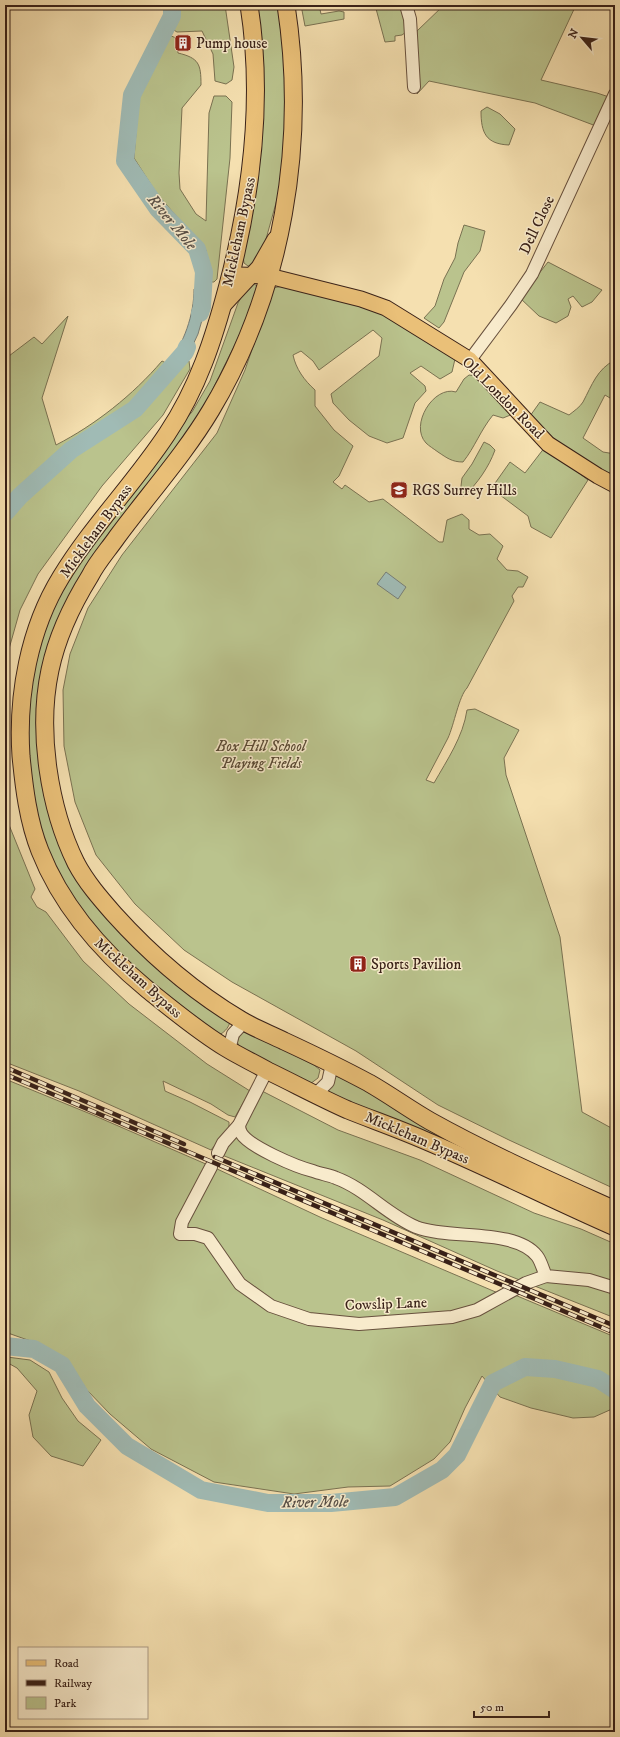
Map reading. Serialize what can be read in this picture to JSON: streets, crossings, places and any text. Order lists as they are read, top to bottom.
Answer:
{
  "streets": {
    "highway": ["Mickleham Bypass"],
    "main road": ["Old London Road"],
    "street": ["Dell Close", "Cowslip Lane"]
  },
  "crossings": [
    ["Dell Close", "Old London Road"],
    ["Mickleham Bypass", "Old London Road"]
  ],
  "water": ["River Mole"],
  "parks": ["Box Hill School Playing Fields"],
  "places": {
    "building": ["Pump house", "Sports Pavilion"],
    "school or university": ["RGS Surrey Hills"]
  },
  "legend": ["Road", "Railway", "Park"],
  "scale_bar": "50 m",
  "north": "top left"
}
